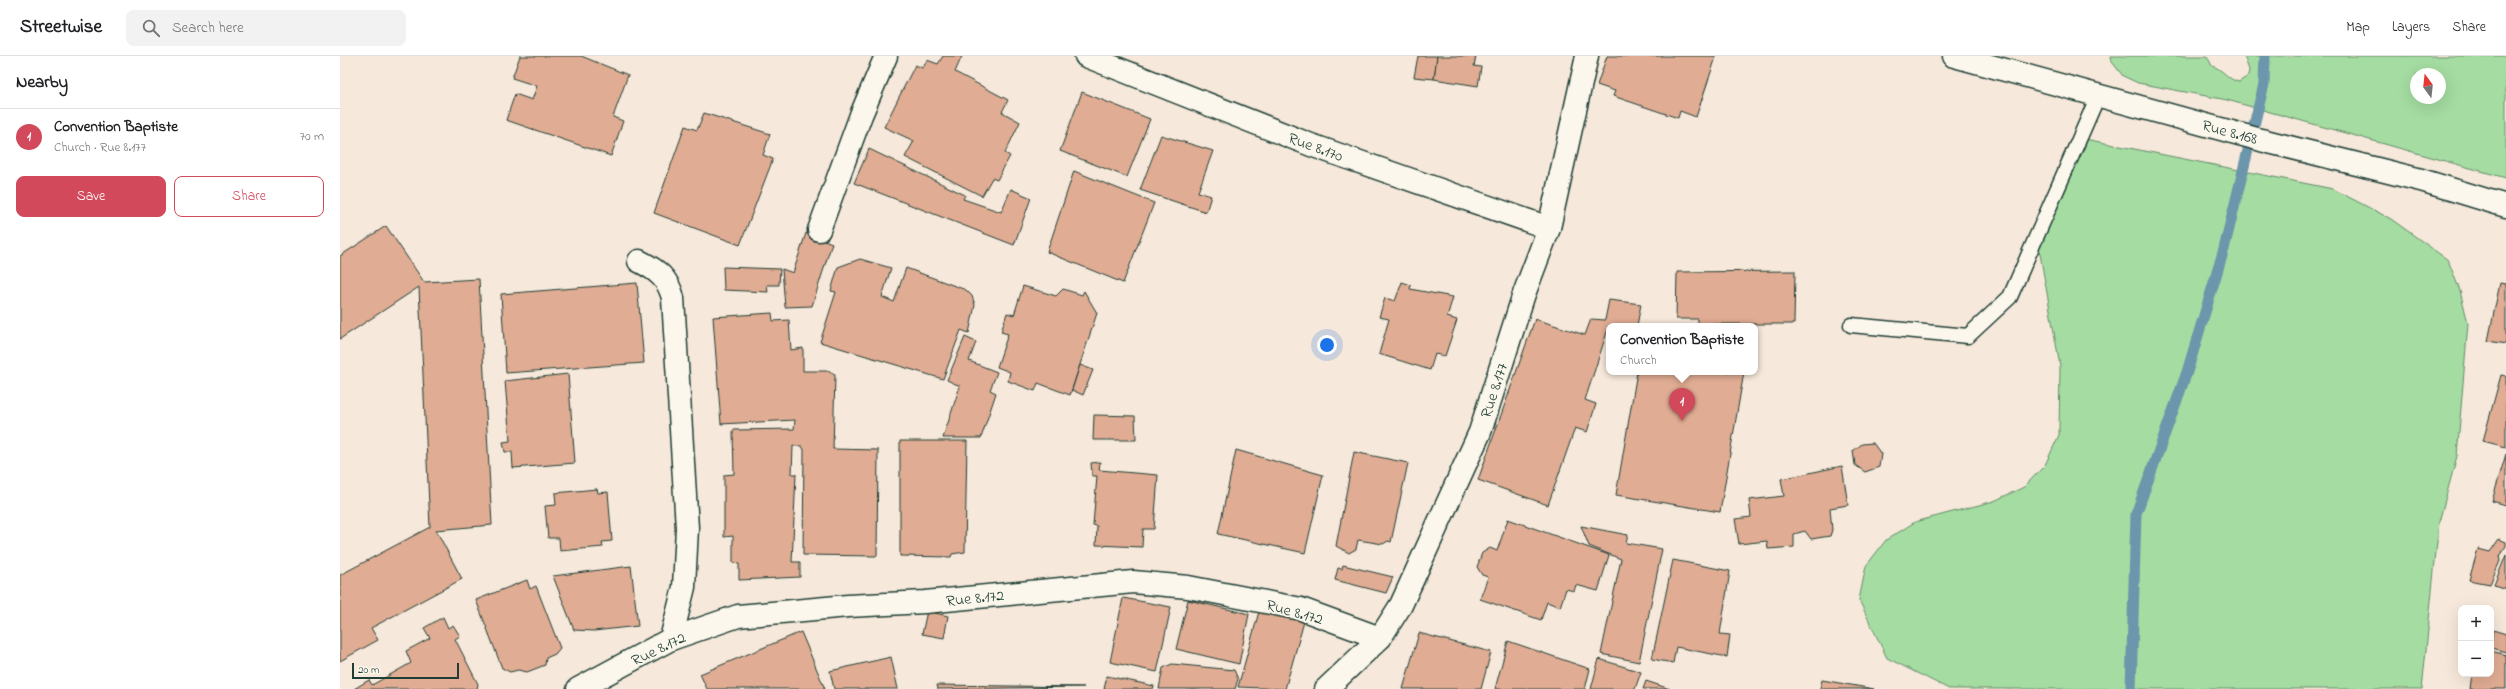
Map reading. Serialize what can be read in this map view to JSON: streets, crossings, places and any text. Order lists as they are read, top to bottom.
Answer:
{
  "streets": {
    "street": [
      "Rue 8.168",
      "Rue 8.170",
      "Rue 8.177",
      "Rue 8.172"
    ]
  },
  "crossings": [
    ["Rue 8.170", "Rue 8.177"],
    ["Rue 8.177", "Rue 8.172"]
  ],
  "scale_bar": "20 m",
  "north": "top",
  "page": {
    "header": "Streetwise",
    "search": "Search here",
    "nav": ["Map", "Layers", "Share"],
    "heading": "Nearby",
    "list": [
      {
        "mark": "1",
        "name": "Convention Baptiste",
        "note": "Church · Rue 8.177",
        "value": "70 m"
      }
    ],
    "buttons": ["Save", "Share"],
    "popup": ["Convention Baptiste", "Church"],
    "pins": "1",
    "map_buttons": ["+", "−"],
    "scale": "20 m"
  }
}
